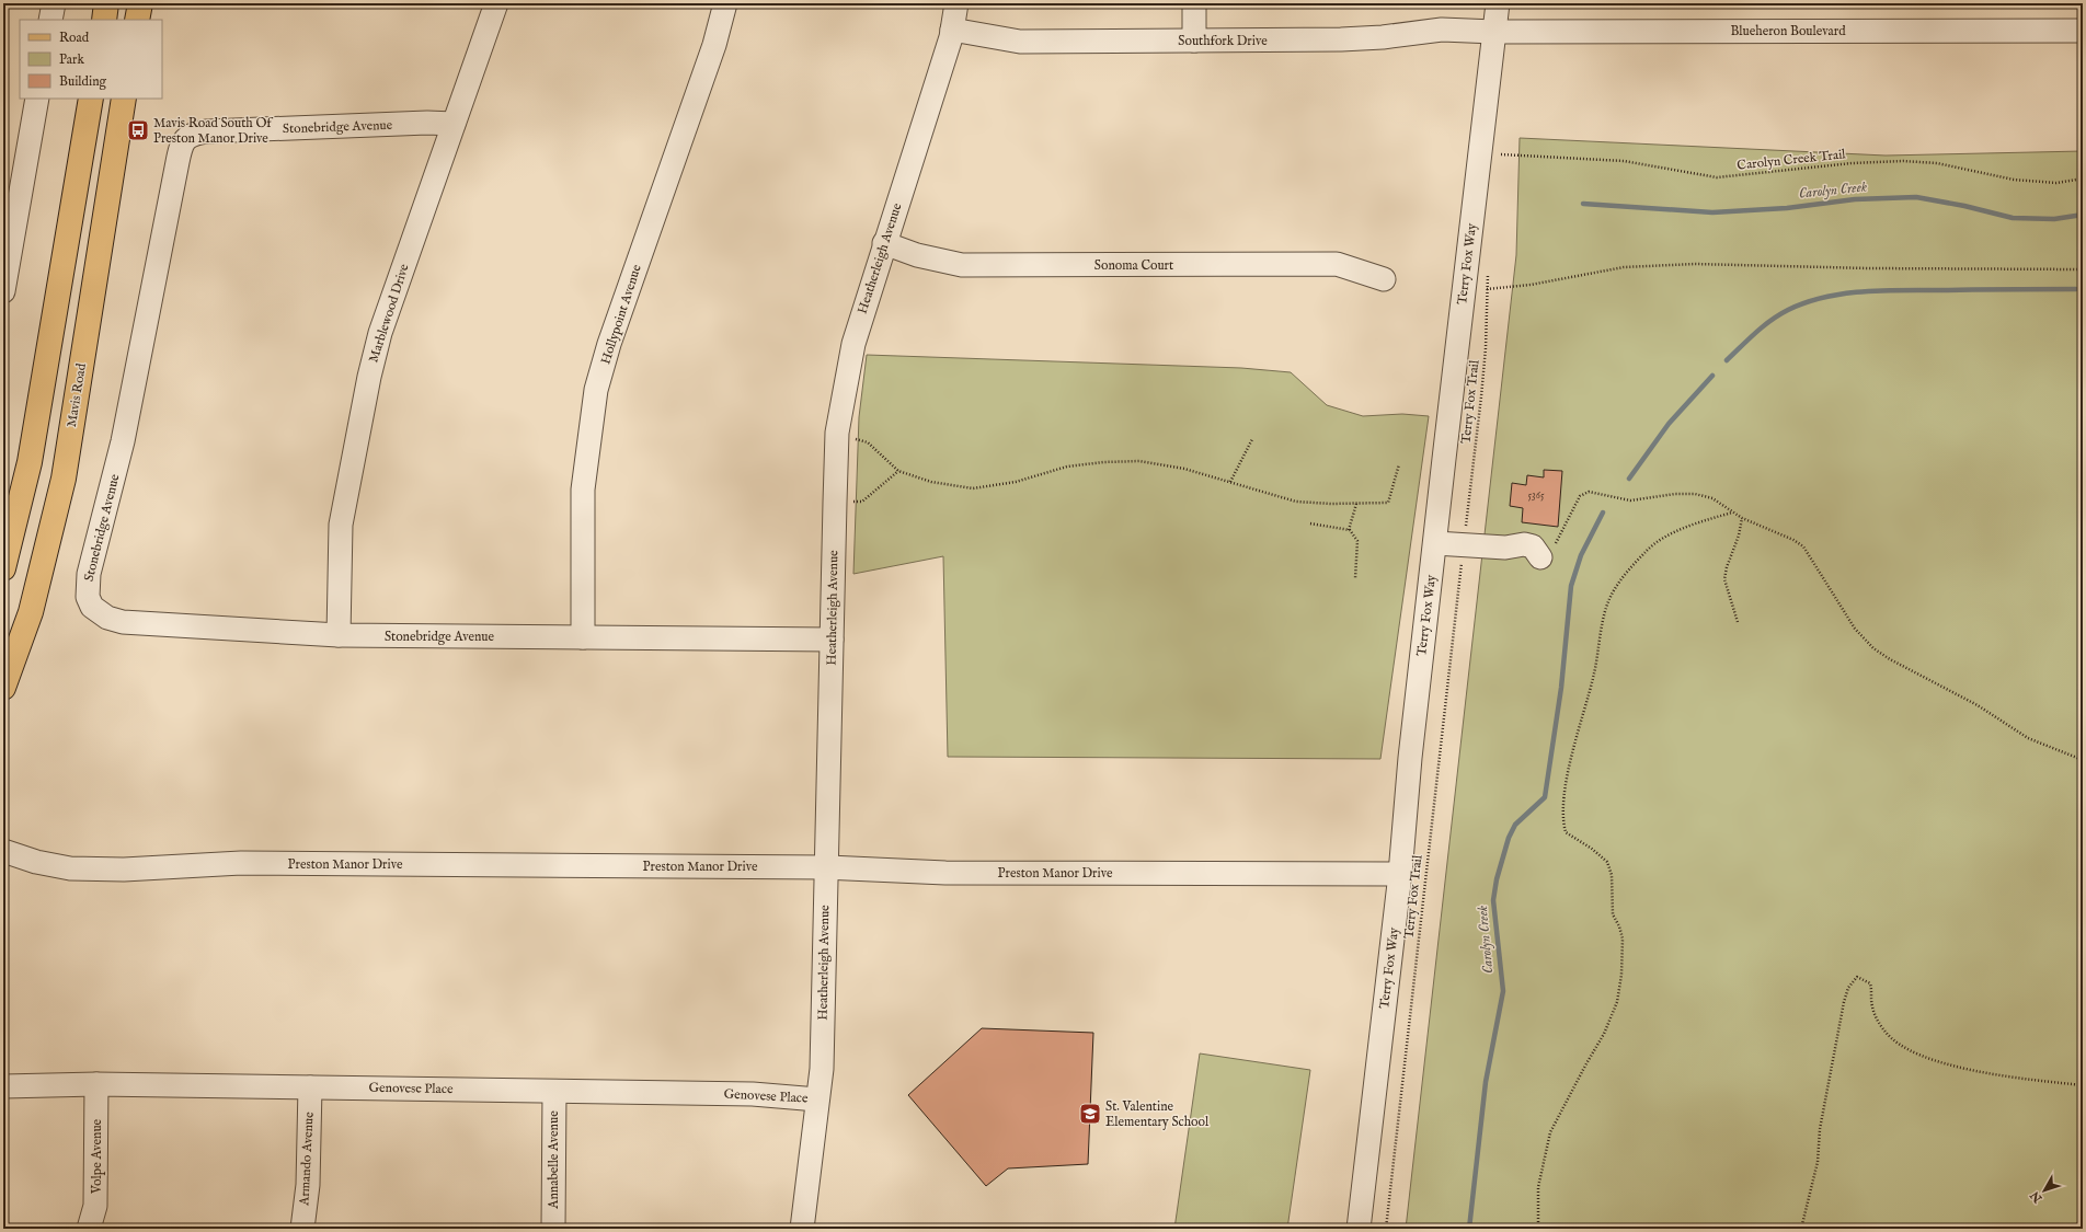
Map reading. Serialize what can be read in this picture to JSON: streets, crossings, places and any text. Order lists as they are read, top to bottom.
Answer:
{
  "streets": {
    "main road": ["Mavis Road"],
    "street": [
      "Blueheron Boulevard",
      "Southfork Drive",
      "Stonebridge Avenue",
      "Heatherleigh Avenue",
      "Terry Fox Way",
      "Sonoma Court",
      "Marblewood Drive",
      "Hollypoint Avenue",
      "Preston Manor Drive",
      "Genovese Place",
      "Volpe Avenue",
      "Armando Avenue",
      "Annabelle Avenue"
    ],
    "path": ["Carolyn Creek Trail", "Terry Fox Trail"]
  },
  "crossings": [
    ["Blueheron Boulevard", "Southfork Drive"],
    ["Blueheron Boulevard", "Terry Fox Way"],
    ["Southfork Drive", "Heatherleigh Avenue"],
    ["Southfork Drive", "Terry Fox Way"],
    ["Stonebridge Avenue", "Heatherleigh Avenue"],
    ["Stonebridge Avenue", "Marblewood Drive"],
    ["Stonebridge Avenue", "Hollypoint Avenue"],
    ["Heatherleigh Avenue", "Sonoma Court"],
    ["Heatherleigh Avenue", "Preston Manor Drive"],
    ["Heatherleigh Avenue", "Genovese Place"],
    ["Terry Fox Way", "Preston Manor Drive"],
    ["Genovese Place", "Volpe Avenue"],
    ["Genovese Place", "Armando Avenue"],
    ["Genovese Place", "Annabelle Avenue"]
  ],
  "water": ["Carolyn Creek"],
  "places": {
    "bus stop": ["Mavis Road South Of Preston Manor Drive"],
    "school or university": ["St. Valentine Elementary School"]
  },
  "house_numbers": ["5365"],
  "legend": ["Road", "Park", "Building"],
  "north": "bottom left"
}
